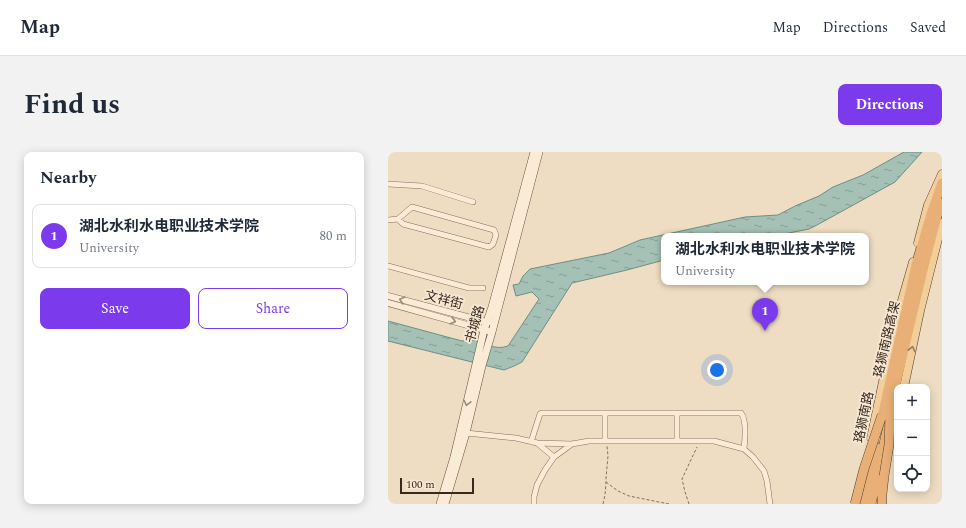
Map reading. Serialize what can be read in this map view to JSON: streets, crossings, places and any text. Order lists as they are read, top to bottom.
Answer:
{
  "streets": {
    "highway": ["珞狮南路高架"],
    "main road": ["书城路", "珞狮南路"],
    "street": ["文祥街"]
  },
  "crossings": [
    ["文祥街", "书城路"]
  ],
  "scale_bar": "100 m",
  "page": {
    "header": "Map",
    "nav": ["Map", "Directions", "Saved"],
    "title": "Find us",
    "buttons": [
      "Directions",
      ["Save", "Share"]
    ],
    "heading": "Nearby",
    "list": [
      {
        "mark": "1",
        "name": "湖北水利水电职业技术学院",
        "note": "University",
        "value": "80 m"
      }
    ],
    "popup": ["湖北水利水电职业技术学院", "University"],
    "pins": "1",
    "map_buttons": ["+", "−"],
    "scale": "100 m"
  }
}
